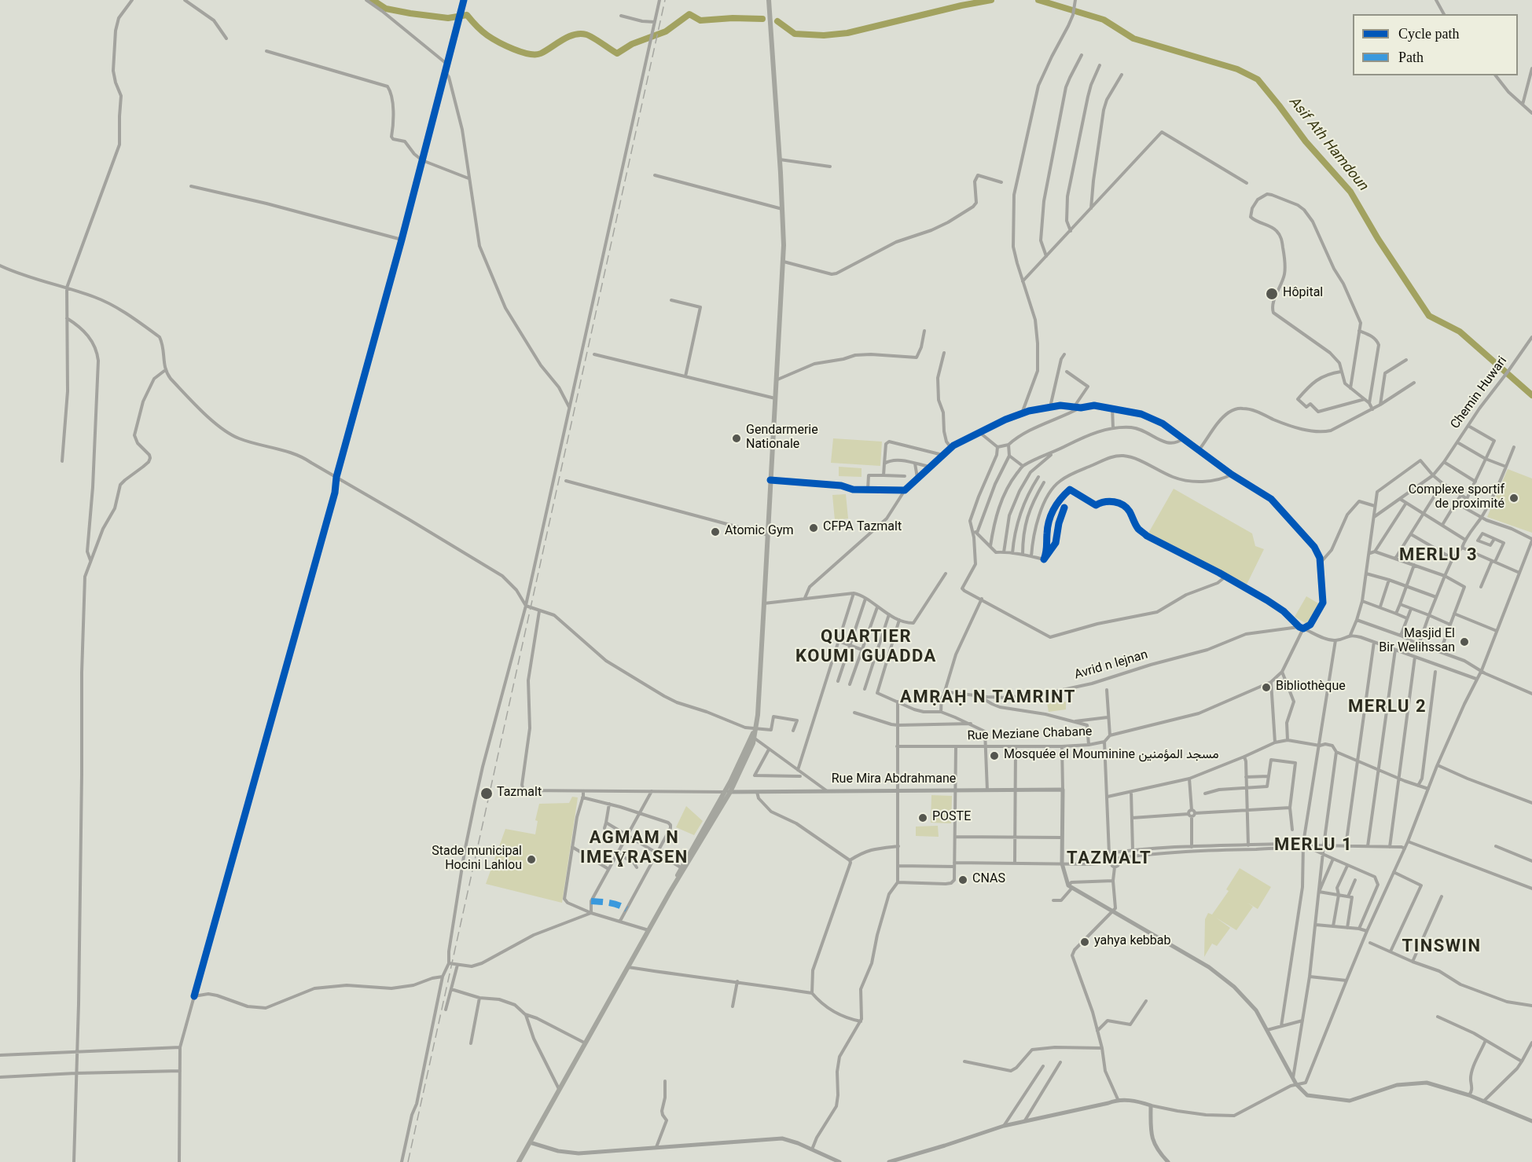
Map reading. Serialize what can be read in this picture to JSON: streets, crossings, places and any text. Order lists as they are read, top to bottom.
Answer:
{
  "streets": {
    "main road": ["Rue Mira Abdrahmane"],
    "street": ["Chemin Huwari", "Avrid n lejnan", "Rue Meziane Chabane"]
  },
  "districts": [
    "MERLU 3",
    "QUARTIER KOUMI GUADDA",
    "AMṚAḤ N TAMRINT",
    "MERLU 2",
    "AGMAM N IMEƔRASEN",
    "MERLU 1",
    "TAZMALT",
    "TINSWIN"
  ],
  "water": ["Asif Ath Hamdoun"],
  "places": [
    "Hôpital",
    "Gendarmerie Nationale",
    "Complexe sportif de proximité",
    "CFPA Tazmalt",
    "Atomic Gym",
    "Masjid El Bir Welihssan",
    "Bibliothèque",
    "Mosquée el Mouminine مسجد المؤمنين",
    "Tazmalt",
    "POSTE",
    "Stade municipal Hocini Lahlou",
    "CNAS",
    "yahya kebbab"
  ],
  "legend": ["Cycle path", "Path"]
}
